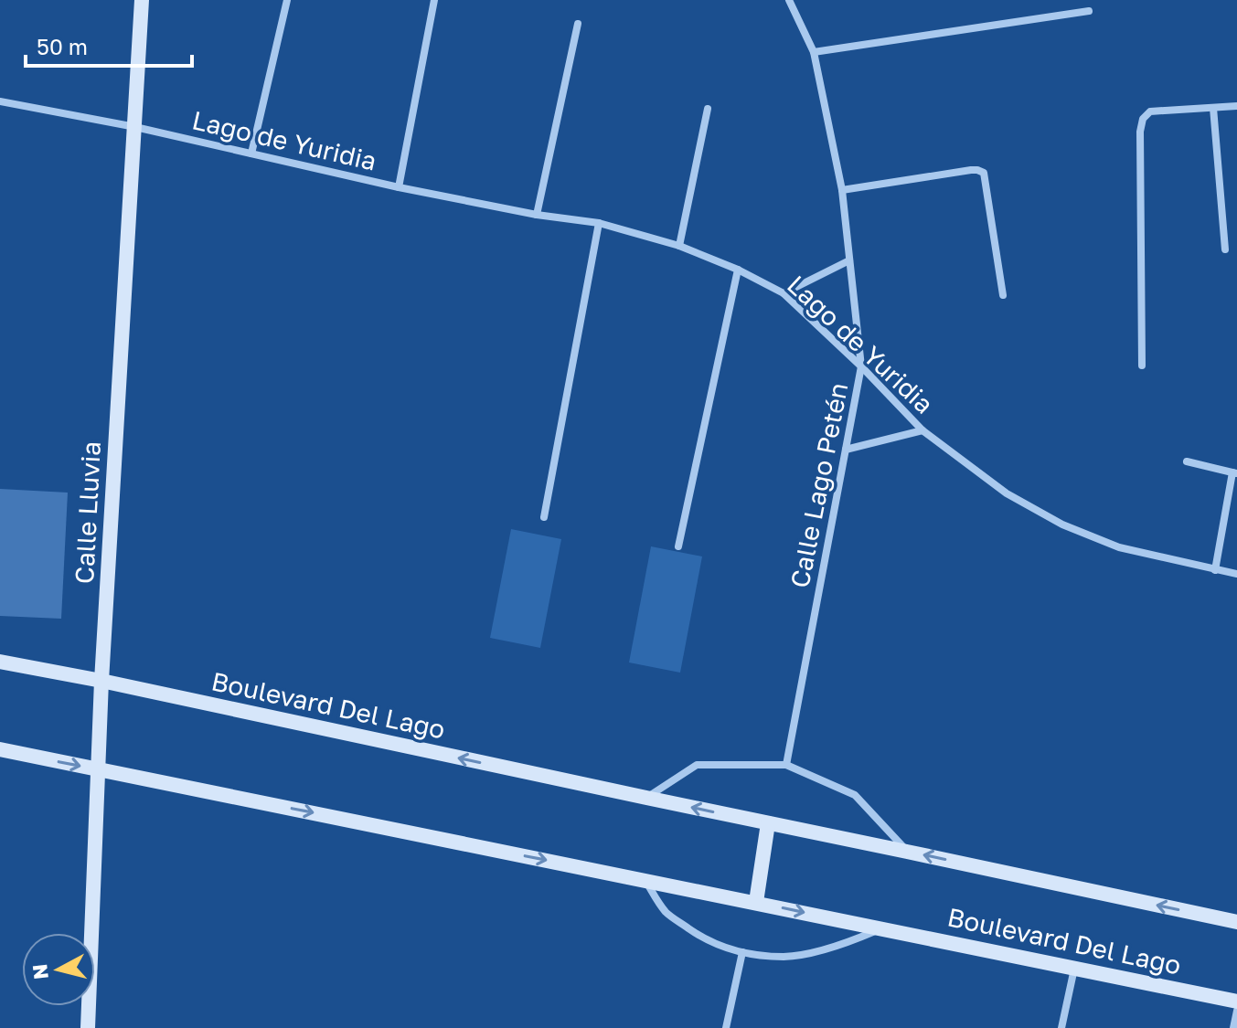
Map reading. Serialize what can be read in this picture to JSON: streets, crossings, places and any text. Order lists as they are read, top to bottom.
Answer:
{
  "streets": {
    "street": [
      "Lago de Yuridia",
      "Calle Lago Petén",
      "Calle Lluvia",
      "Boulevard Del Lago"
    ]
  },
  "crossings": [
    ["Lago de Yuridia", "Calle Lago Petén"],
    ["Lago de Yuridia", "Calle Lluvia"],
    ["Calle Lluvia", "Boulevard Del Lago"]
  ],
  "scale_bar": "50 m",
  "north": "left"
}
